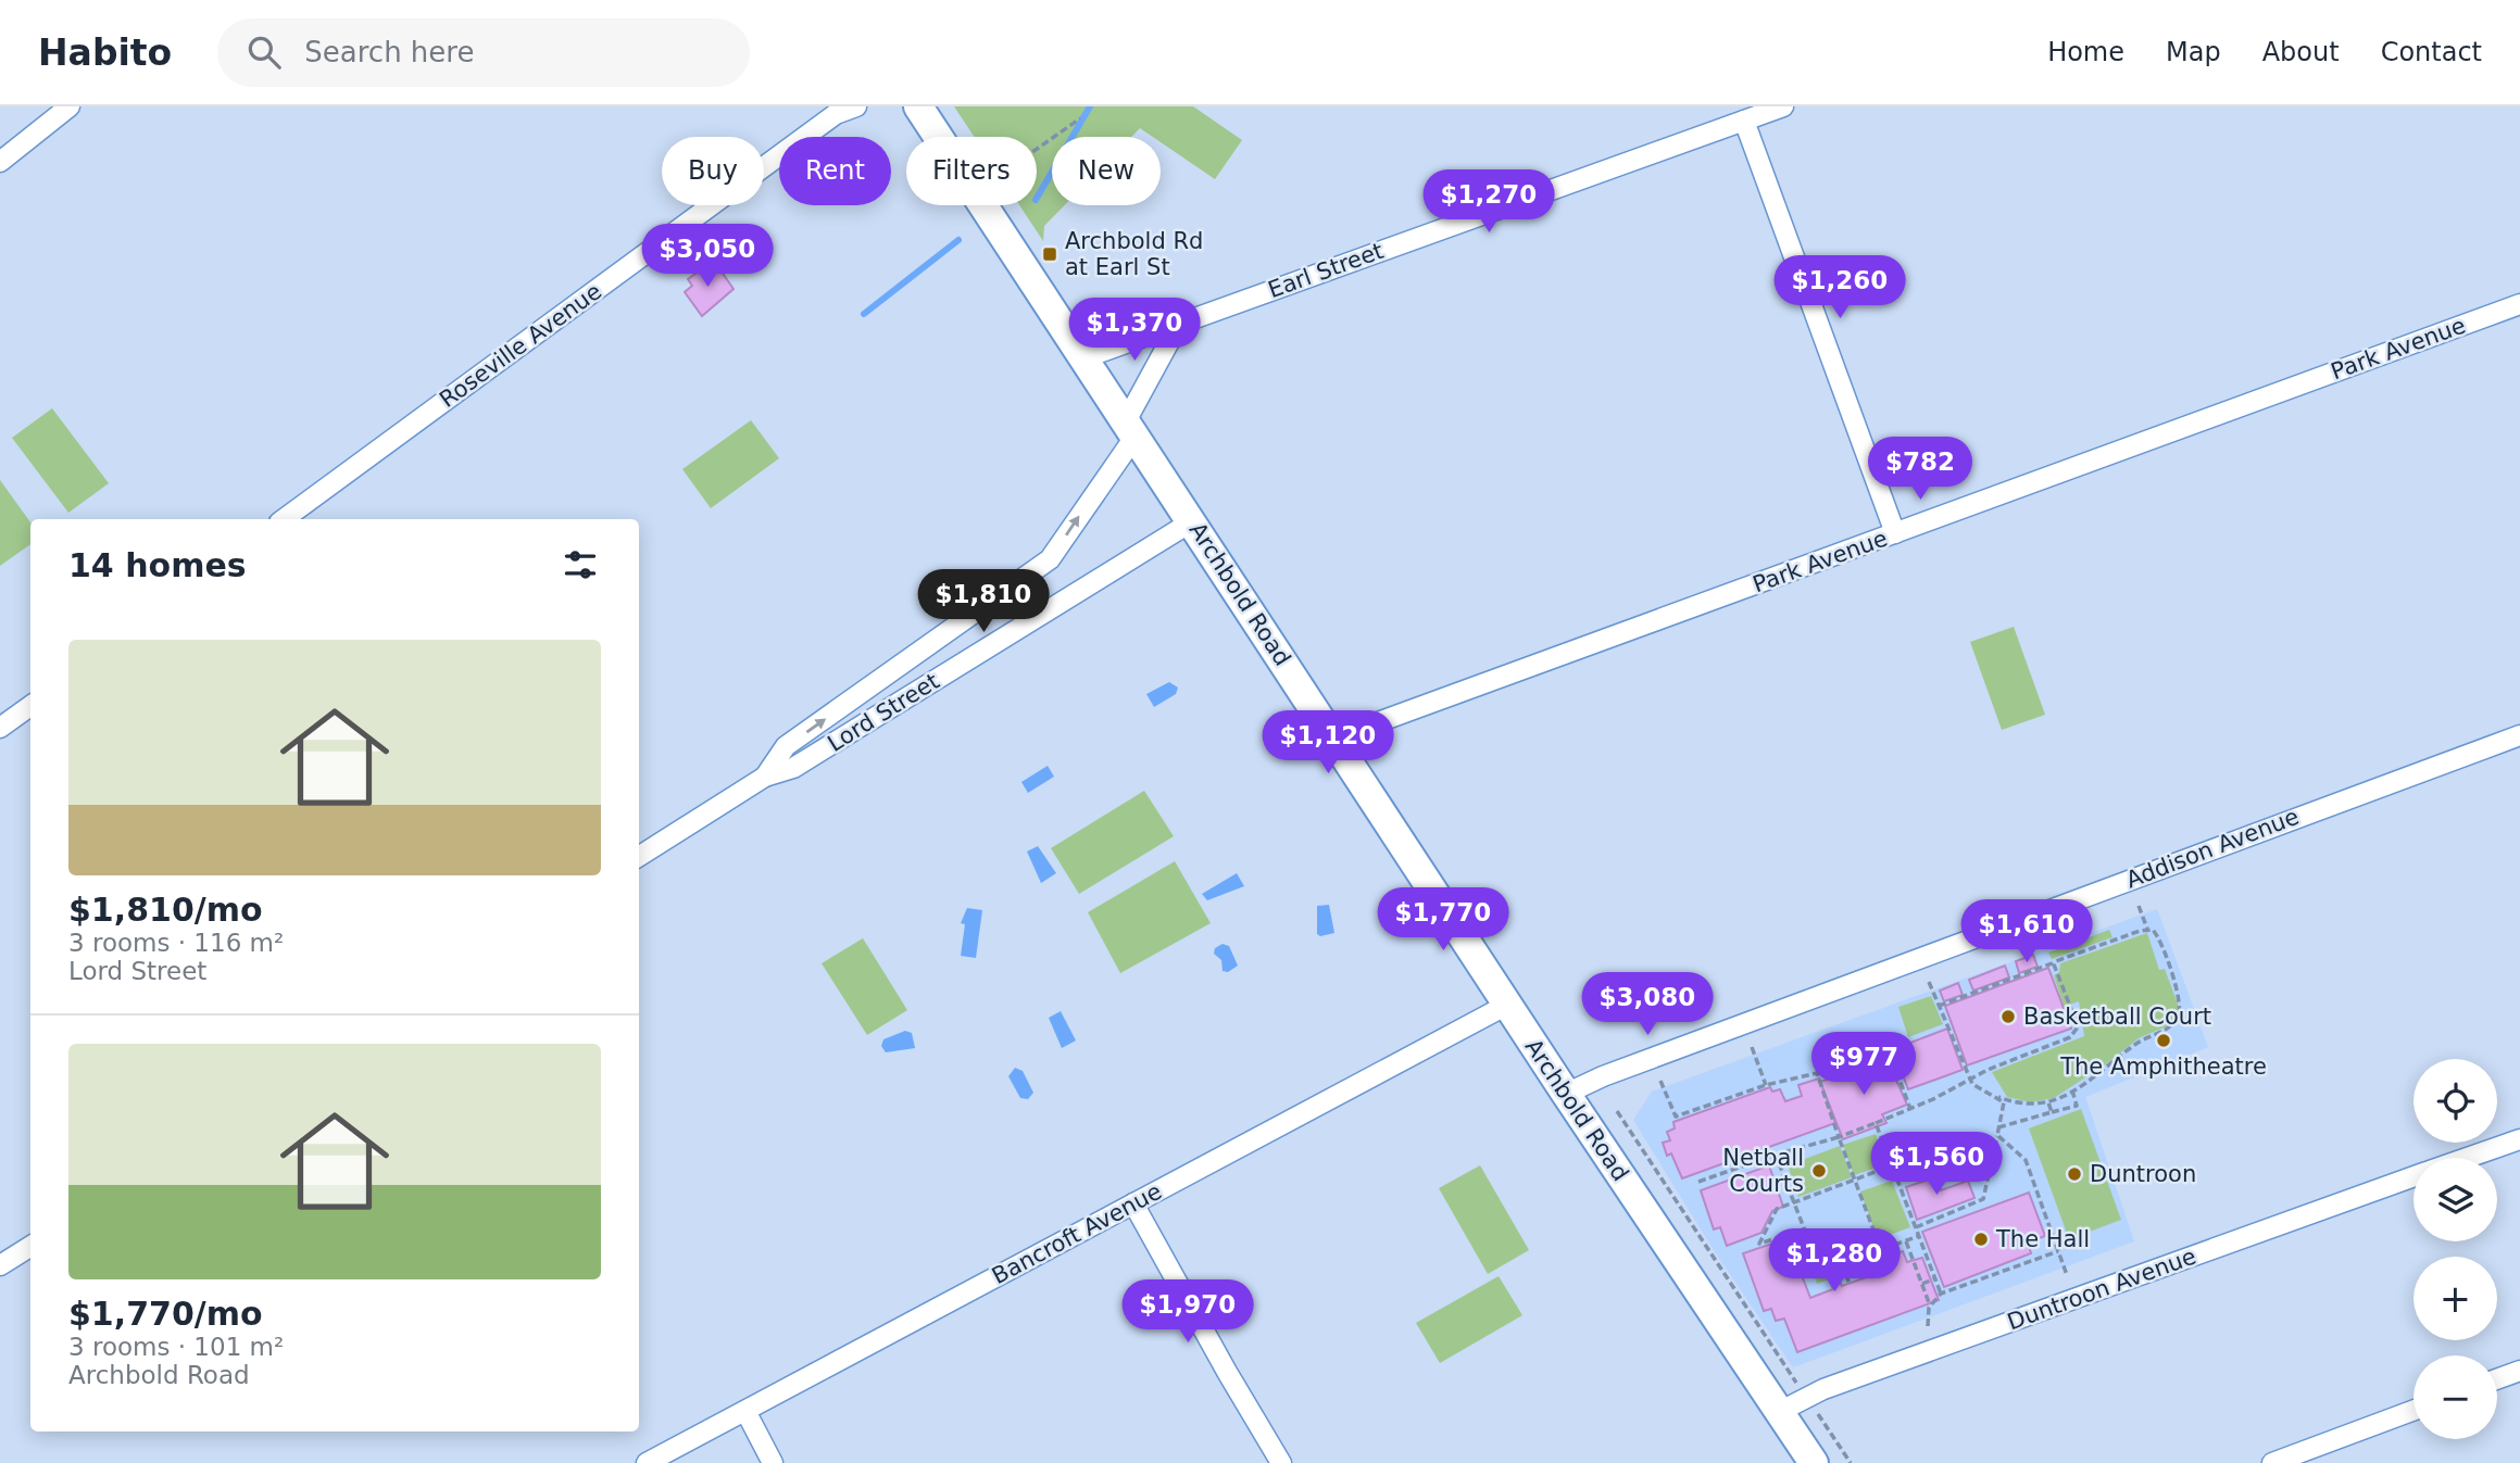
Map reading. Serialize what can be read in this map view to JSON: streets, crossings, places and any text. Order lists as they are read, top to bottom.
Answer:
{
  "streets": {
    "main road": ["Archbold Road"],
    "street": [
      "Earl Street",
      "Roseville Avenue",
      "Park Avenue",
      "Lord Street",
      "Addison Avenue",
      "Bancroft Avenue",
      "Duntroon Avenue"
    ]
  },
  "crossings": [
    ["Earl Street", "Archbold Road"],
    ["Earl Street", "Lord Street"],
    ["Park Avenue", "Archbold Road"],
    ["Archbold Road", "Lord Street"],
    ["Archbold Road", "Addison Avenue"],
    ["Archbold Road", "Bancroft Avenue"],
    ["Archbold Road", "Duntroon Avenue"]
  ],
  "places": {
    "transit": ["Archbold Rd at Earl St"],
    "other": [
      "Basketball Court",
      "The Amphitheatre",
      "Netball Courts",
      "Duntroon",
      "The Hall"
    ]
  },
  "page": {
    "header": "Habito",
    "search": "Search here",
    "nav": [
      "Home",
      "Map",
      "About",
      "Contact"
    ],
    "chip": [
      "Buy",
      "Rent",
      "Filters",
      "New"
    ],
    "price": [
      "$1,270",
      "$3,050",
      "$1,260",
      "$1,370",
      "$782",
      "$1,810",
      "$1,120",
      "$1,770",
      "$1,610",
      "$3,080",
      "$977",
      "$1,560",
      "$1,280",
      "$1,970"
    ],
    "heading": "14 homes",
    "list": [
      {
        "name": "$1,810/mo",
        "note": "3 rooms · 116 m² · Lord Street"
      },
      {
        "name": "$1,770/mo",
        "note": "3 rooms · 101 m² · Archbold Road"
      }
    ],
    "map_buttons": ["+", "−"]
  }
}
